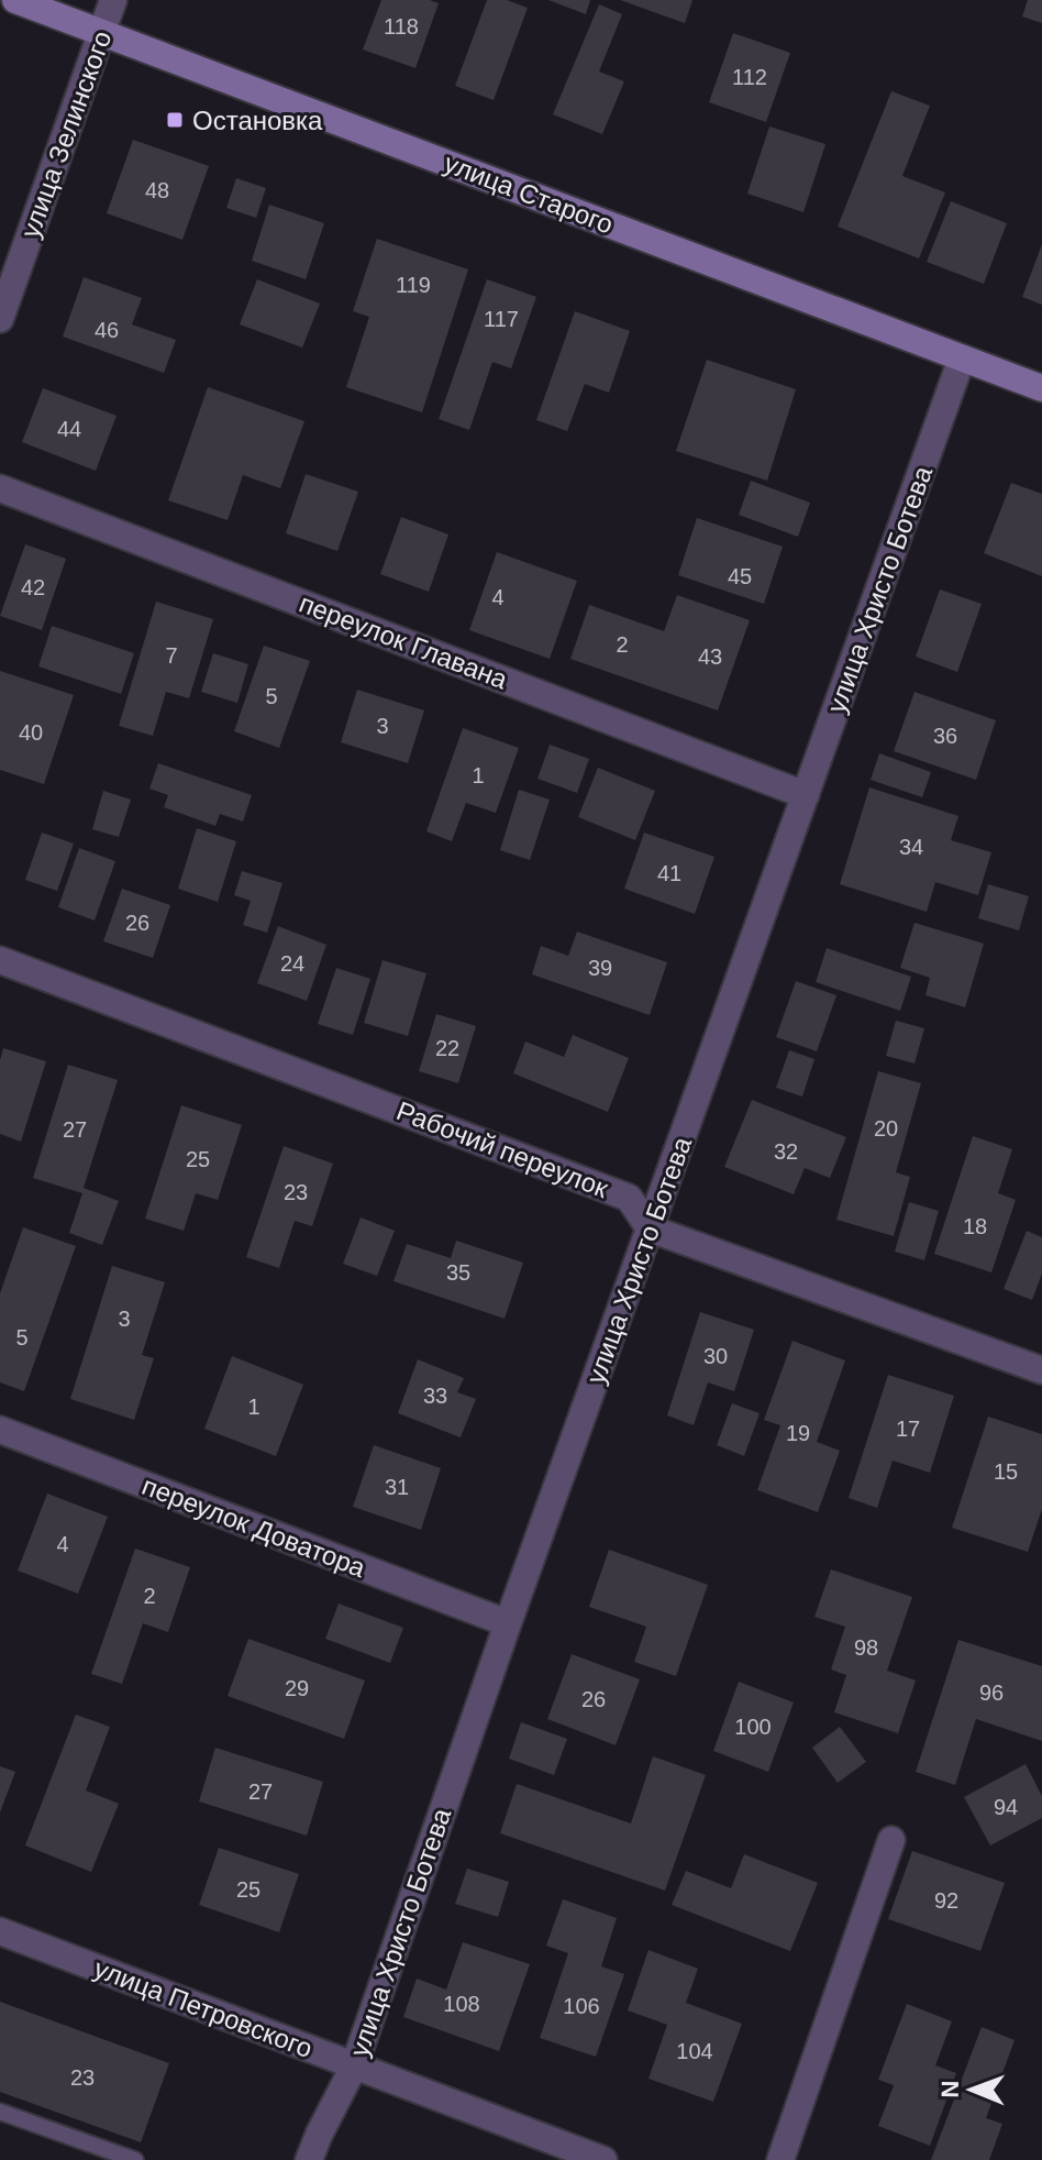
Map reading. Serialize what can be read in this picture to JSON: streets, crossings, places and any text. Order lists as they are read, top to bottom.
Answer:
{
  "streets": {
    "street": [
      "улица Зелинского",
      "улица Старого",
      "улица Христо Ботева",
      "переулок Главана",
      "Рабочий переулок",
      "переулок Доватора",
      "улица Петровского"
    ]
  },
  "crossings": [
    ["улица Зелинского", "улица Старого"],
    ["улица Старого", "улица Христо Ботева"],
    ["улица Христо Ботева", "переулок Главана"],
    ["улица Христо Ботева", "Рабочий переулок"],
    ["улица Христо Ботева", "переулок Доватора"],
    ["улица Христо Ботева", "улица Петровского"]
  ],
  "places": {
    "transit": ["Остановка"]
  },
  "house_numbers": [
    "118",
    "112",
    "48",
    "119",
    "117",
    "46",
    "44",
    "45",
    "42",
    "4",
    "2",
    "7",
    "43",
    "5",
    "3",
    "40",
    "36",
    "1",
    "34",
    "41",
    "26",
    "24",
    "39",
    "22",
    "20",
    "27",
    "32",
    "25",
    "23",
    "18",
    "35",
    "3",
    "5",
    "30",
    "33",
    "1",
    "17",
    "19",
    "15",
    "31",
    "4",
    "2",
    "98",
    "29",
    "96",
    "26",
    "100",
    "27",
    "94",
    "25",
    "92",
    "108",
    "106",
    "104",
    "23"
  ],
  "north": "left"
}
